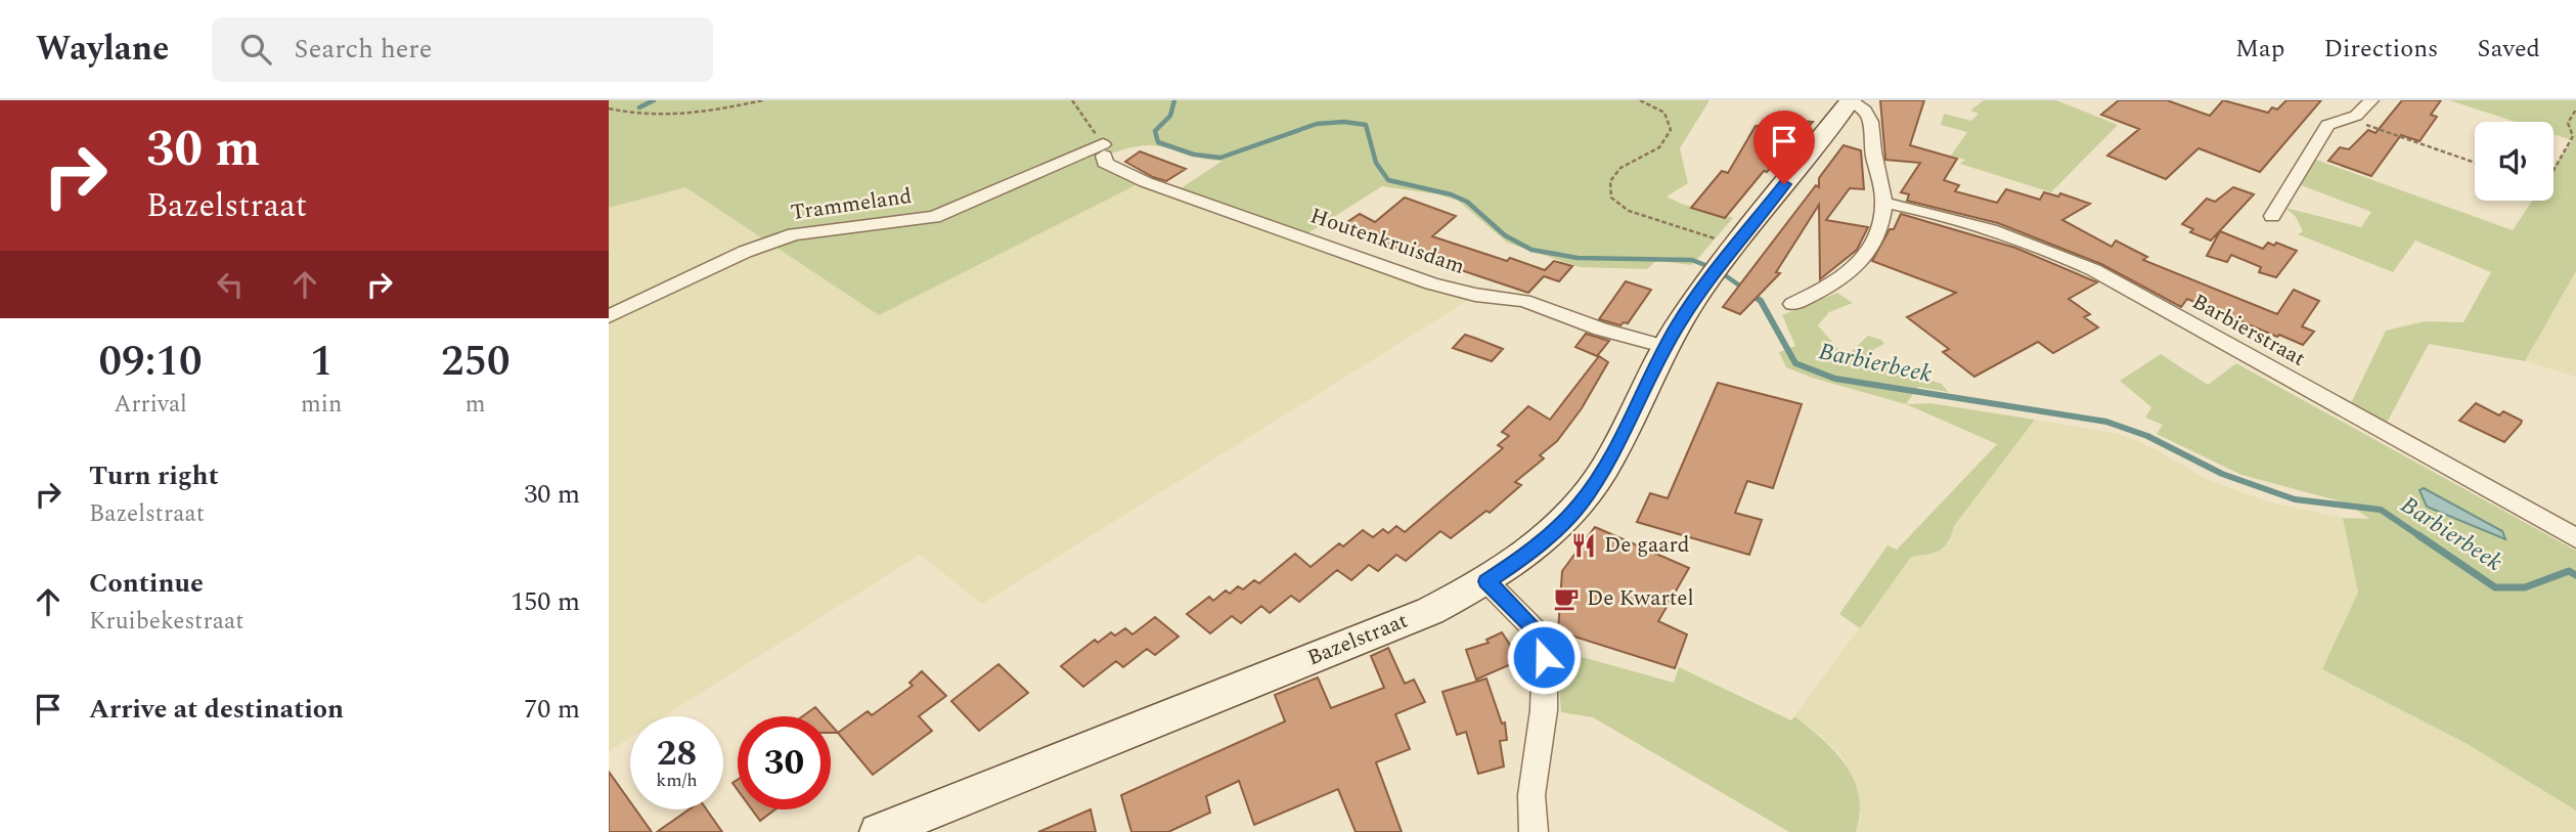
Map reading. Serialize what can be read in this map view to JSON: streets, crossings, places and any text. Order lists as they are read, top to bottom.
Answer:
{
  "streets": {
    "main road": ["Bazelstraat"],
    "street": ["Trammeland", "Houtenkruisdam", "Barbierstraat"]
  },
  "crossings": [
    ["Trammeland", "Houtenkruisdam"],
    ["Houtenkruisdam", "Bazelstraat"]
  ],
  "water": ["Barbierbeek"],
  "places": {
    "restaurant": ["De gaard"],
    "cafe": ["De Kwartel"]
  },
  "page": {
    "header": "Waylane",
    "search": "Search here",
    "nav": ["Map", "Directions", "Saved"],
    "turn": ["30 m", "Bazelstraat"],
    "eta": [
      "09:10",
      "Arrival",
      "1",
      "min",
      "250",
      "m"
    ],
    "list": [
      {
        "name": "Turn right",
        "note": "Bazelstraat",
        "value": "30 m"
      },
      {
        "name": "Continue",
        "note": "Kruibekestraat",
        "value": "150 m"
      },
      {
        "name": "Arrive at destination",
        "value": "70 m"
      }
    ],
    "speed": "28 km/h",
    "limit": "30"
  }
}
